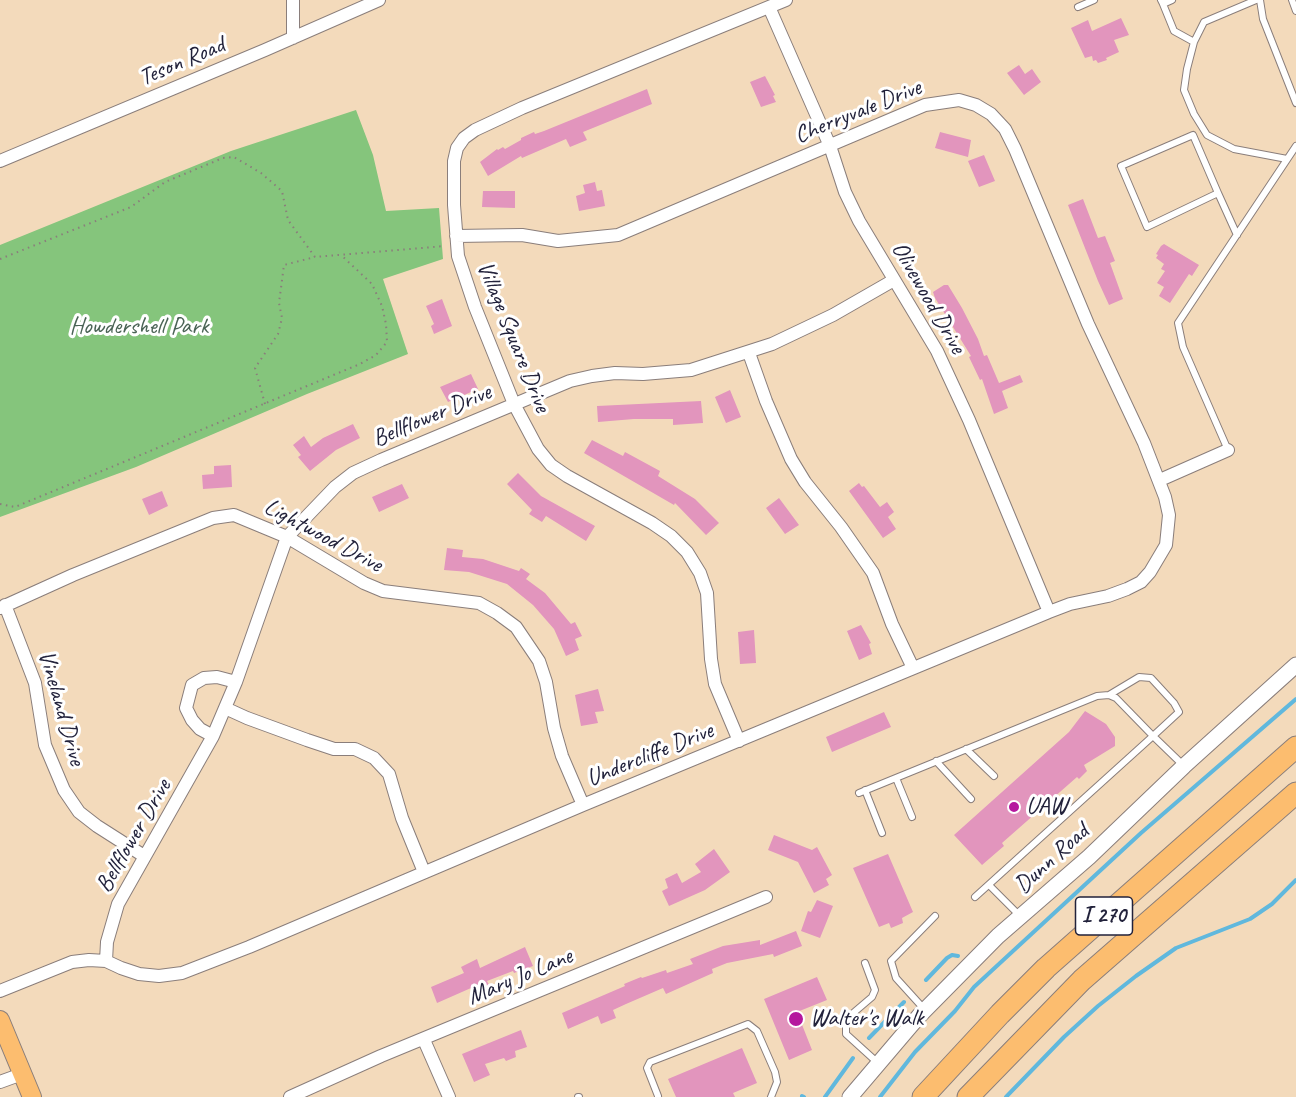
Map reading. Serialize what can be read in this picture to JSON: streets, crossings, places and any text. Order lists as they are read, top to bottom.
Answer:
{
  "streets": {
    "highway": ["I 270"],
    "street": [
      "Teson Road",
      "Cherryvale Drive",
      "Olivewood Drive",
      "Village Square Drive",
      "Bellflower Drive",
      "Lightwood Drive",
      "Vineland Drive",
      "Undercliffe Drive",
      "Dunn Road",
      "Mary Jo Lane"
    ]
  },
  "crossings": [
    ["Cherryvale Drive", "Olivewood Drive"],
    ["Cherryvale Drive", "Village Square Drive"],
    ["Cherryvale Drive", "Undercliffe Drive"],
    ["Olivewood Drive", "Village Square Drive"],
    ["Olivewood Drive", "Bellflower Drive"],
    ["Olivewood Drive", "Undercliffe Drive"],
    ["Village Square Drive", "Bellflower Drive"],
    ["Village Square Drive", "Undercliffe Drive"],
    ["Bellflower Drive", "Lightwood Drive"],
    ["Bellflower Drive", "Vineland Drive"],
    ["Bellflower Drive", "Undercliffe Drive"],
    ["Lightwood Drive", "Vineland Drive"],
    ["Lightwood Drive", "Undercliffe Drive"]
  ],
  "parks": ["Howdershell Park"],
  "places": ["UAW", "Walter's Walk"]
}
